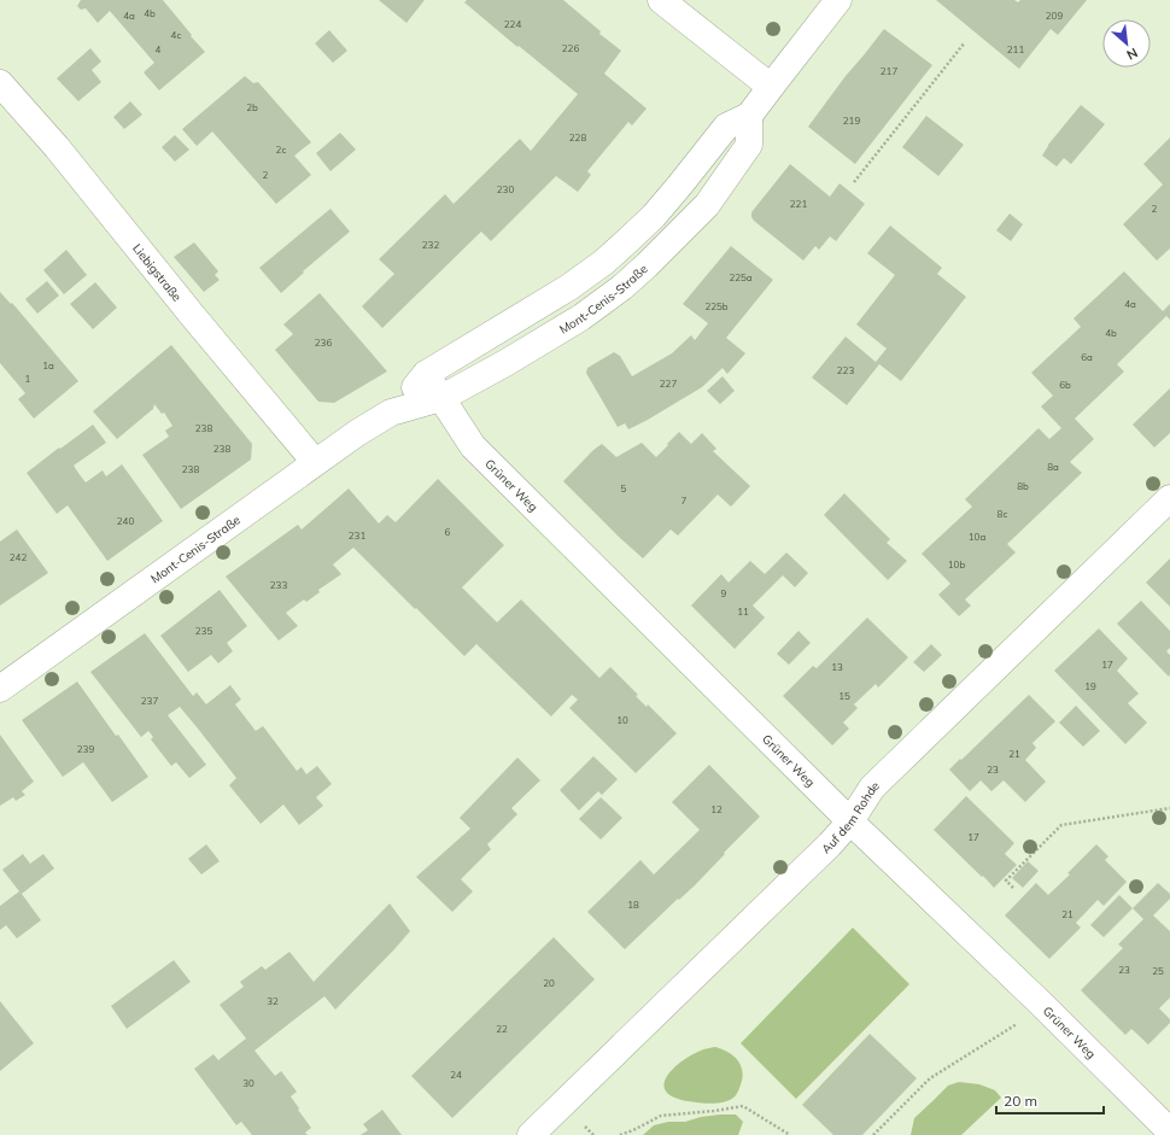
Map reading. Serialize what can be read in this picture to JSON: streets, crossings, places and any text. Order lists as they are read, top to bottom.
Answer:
{
  "streets": {
    "street": [
      "Liebigstraße",
      "Mont-Cenis-Straße",
      "Grüner Weg",
      "Auf dem Rohde"
    ]
  },
  "crossings": [
    ["Liebigstraße", "Mont-Cenis-Straße"],
    ["Mont-Cenis-Straße", "Grüner Weg"],
    ["Grüner Weg", "Auf dem Rohde"]
  ],
  "house_numbers": [
    "4b",
    "4a",
    "209",
    "224",
    "4c",
    "226",
    "4",
    "211",
    "217",
    "2b",
    "219",
    "228",
    "2c",
    "2",
    "230",
    "221",
    "2",
    "232",
    "225a",
    "4a",
    "225b",
    "4b",
    "236",
    "6a",
    "1a",
    "223",
    "1",
    "227",
    "6b",
    "238",
    "238",
    "8a",
    "238",
    "8b",
    "5",
    "7",
    "8c",
    "240",
    "6",
    "231",
    "10a",
    "242",
    "10b",
    "233",
    "9",
    "11",
    "235",
    "17",
    "13",
    "19",
    "15",
    "237",
    "10",
    "239",
    "21",
    "23",
    "12",
    "17",
    "18",
    "21",
    "23",
    "25",
    "20",
    "32",
    "22",
    "24",
    "30"
  ],
  "scale_bar": "20 m",
  "north": "bottom right"
}
